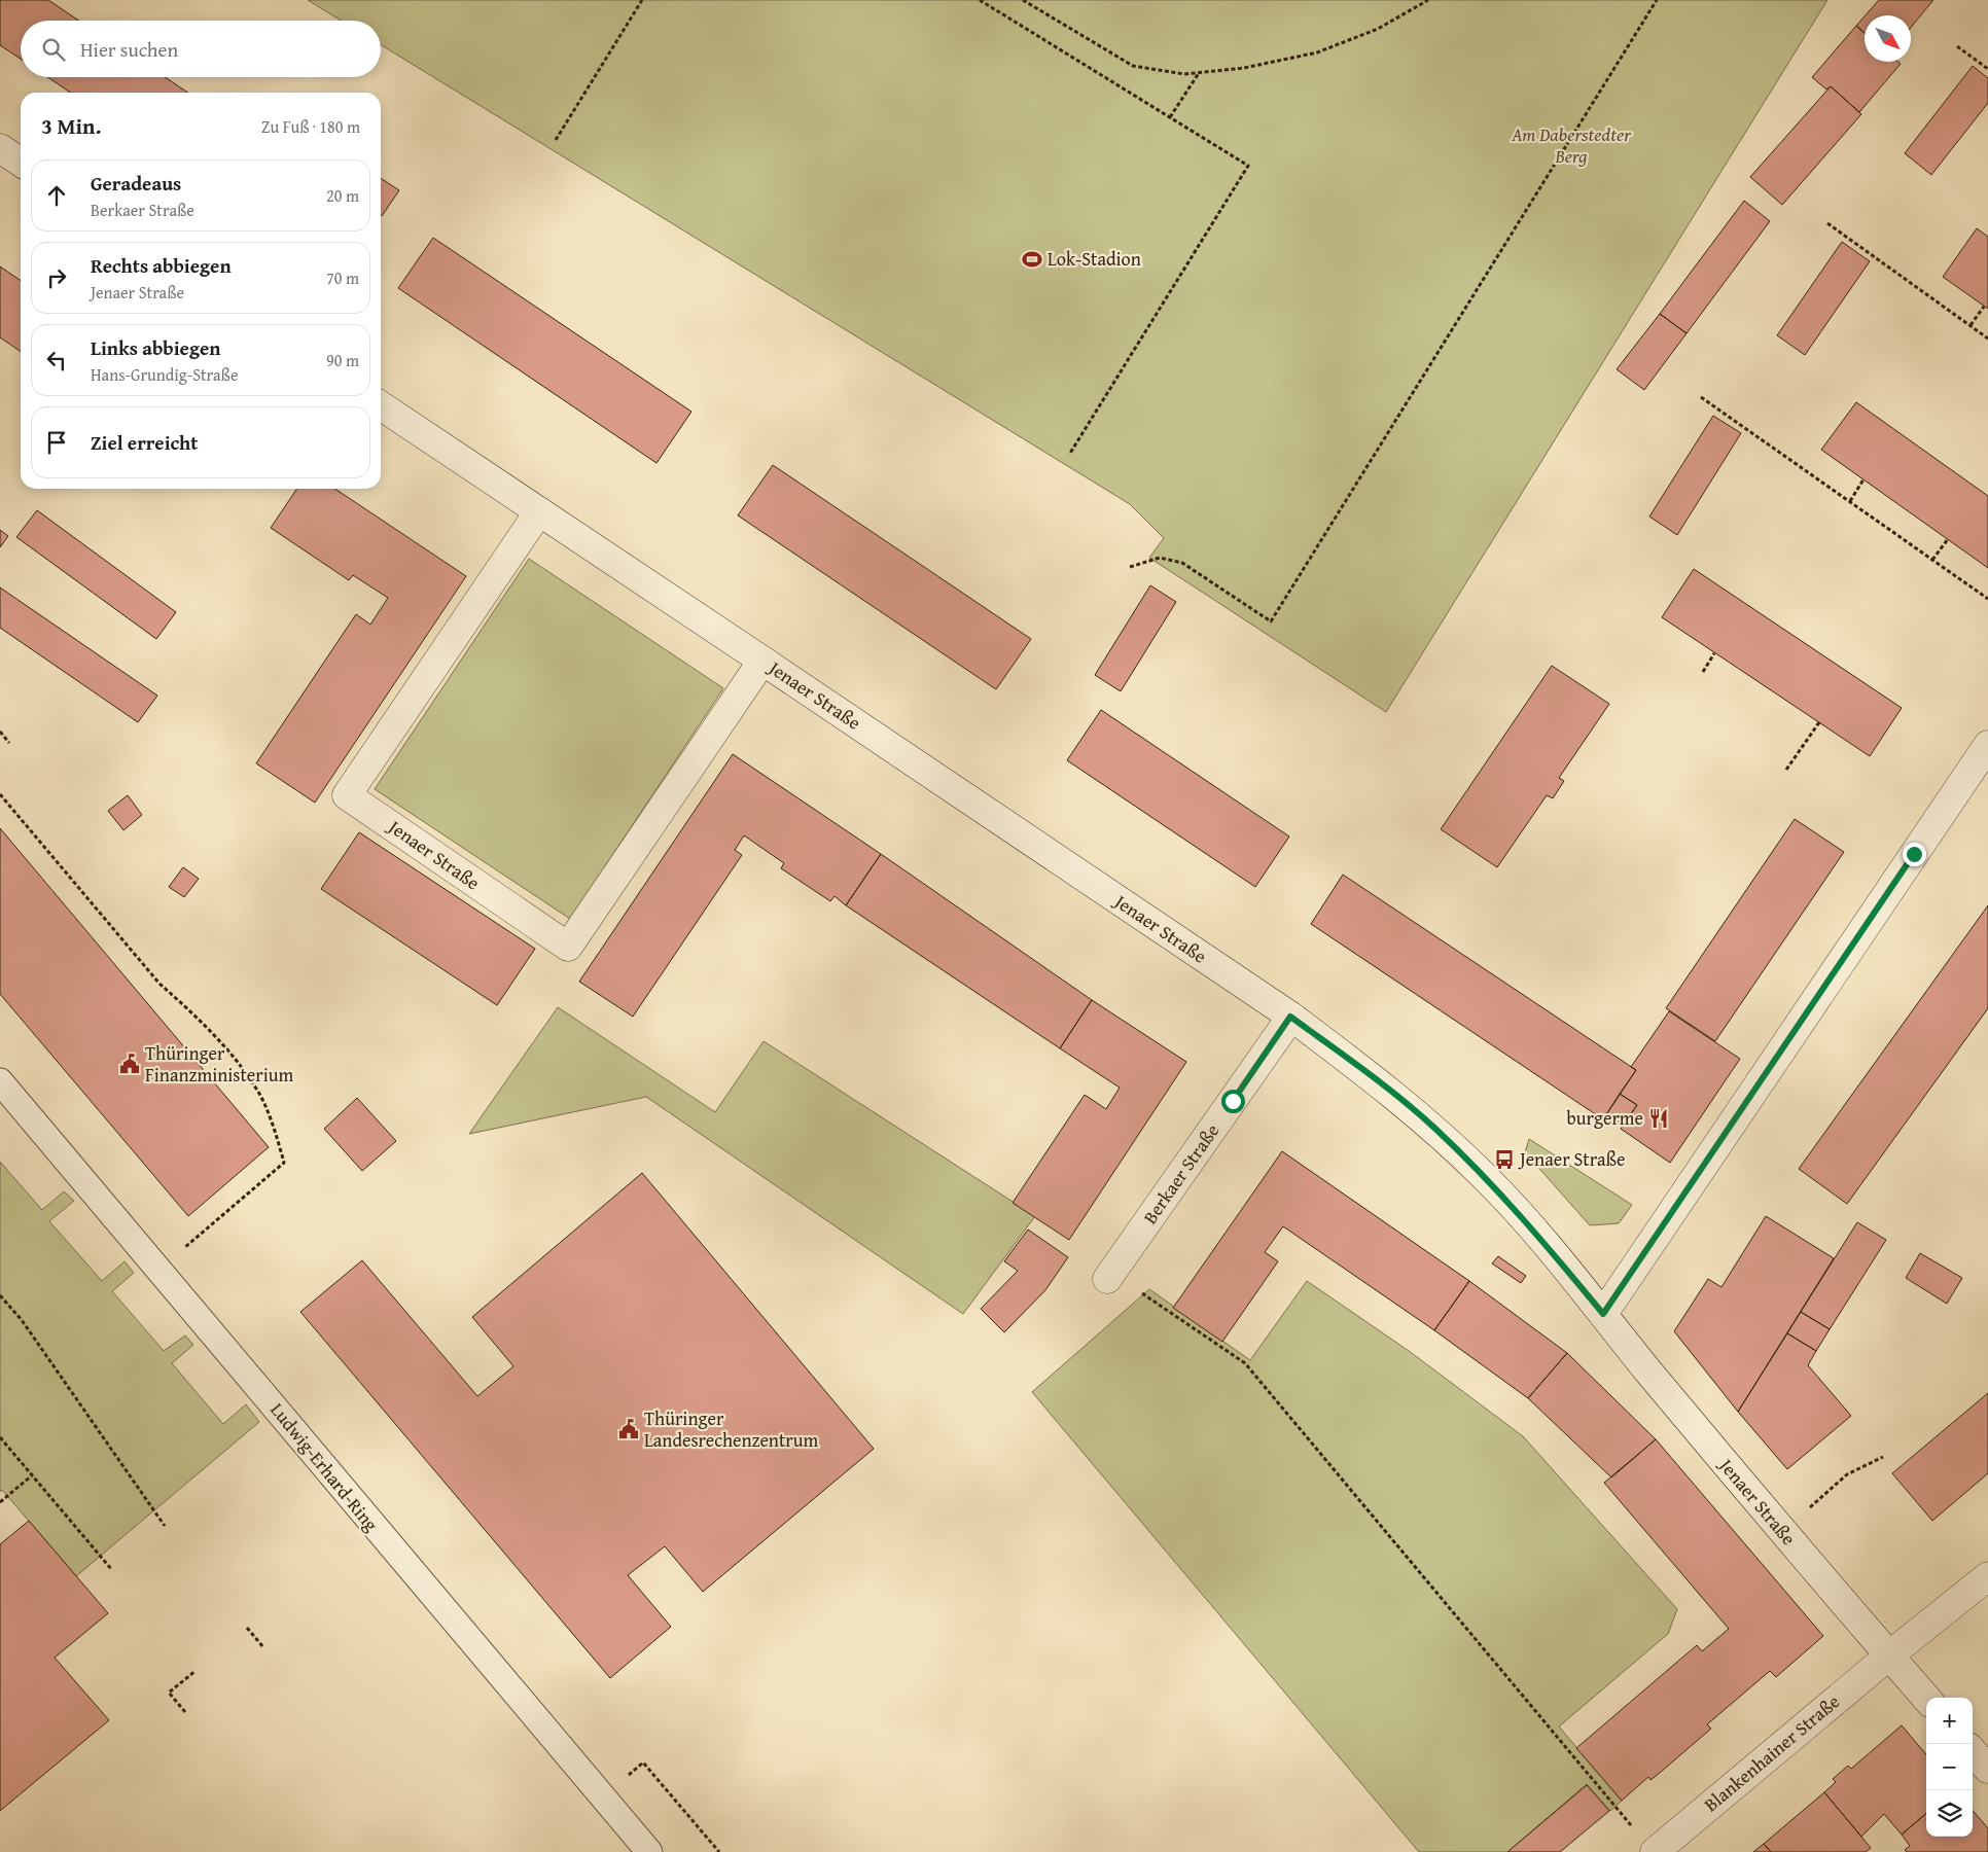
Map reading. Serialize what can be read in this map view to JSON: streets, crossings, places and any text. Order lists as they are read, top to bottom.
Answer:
{
  "streets": {
    "street": ["Jenaer Straße", "Berkaer Straße", "Blankenhainer Straße"],
    "lane": ["Ludwig-Erhard-Ring"]
  },
  "crossings": [
    ["Jenaer Straße", "Berkaer Straße"],
    ["Jenaer Straße", "Blankenhainer Straße"]
  ],
  "parks": ["Am Daberstedter Berg"],
  "places": {
    "sports": ["Lok-Stadion"],
    "public building": ["Thüringer Finanzministerium", "Thüringer Landesrechenzentrum"],
    "restaurant": ["burgerme"],
    "bus stop": ["Jenaer Straße"]
  },
  "north": "bottom right",
  "page": {
    "search": "Hier suchen",
    "heading": ["3 Min.", "Zu Fuß · 180 m"],
    "list": [
      ["Geradeaus", "Berkaer Straße", "20 m"],
      ["Rechts abbiegen", "Jenaer Straße", "70 m"],
      ["Links abbiegen", "Hans-Grundig-Straße", "90 m"],
      "Ziel erreicht"
    ],
    "map_buttons": ["+", "−"]
  }
}
